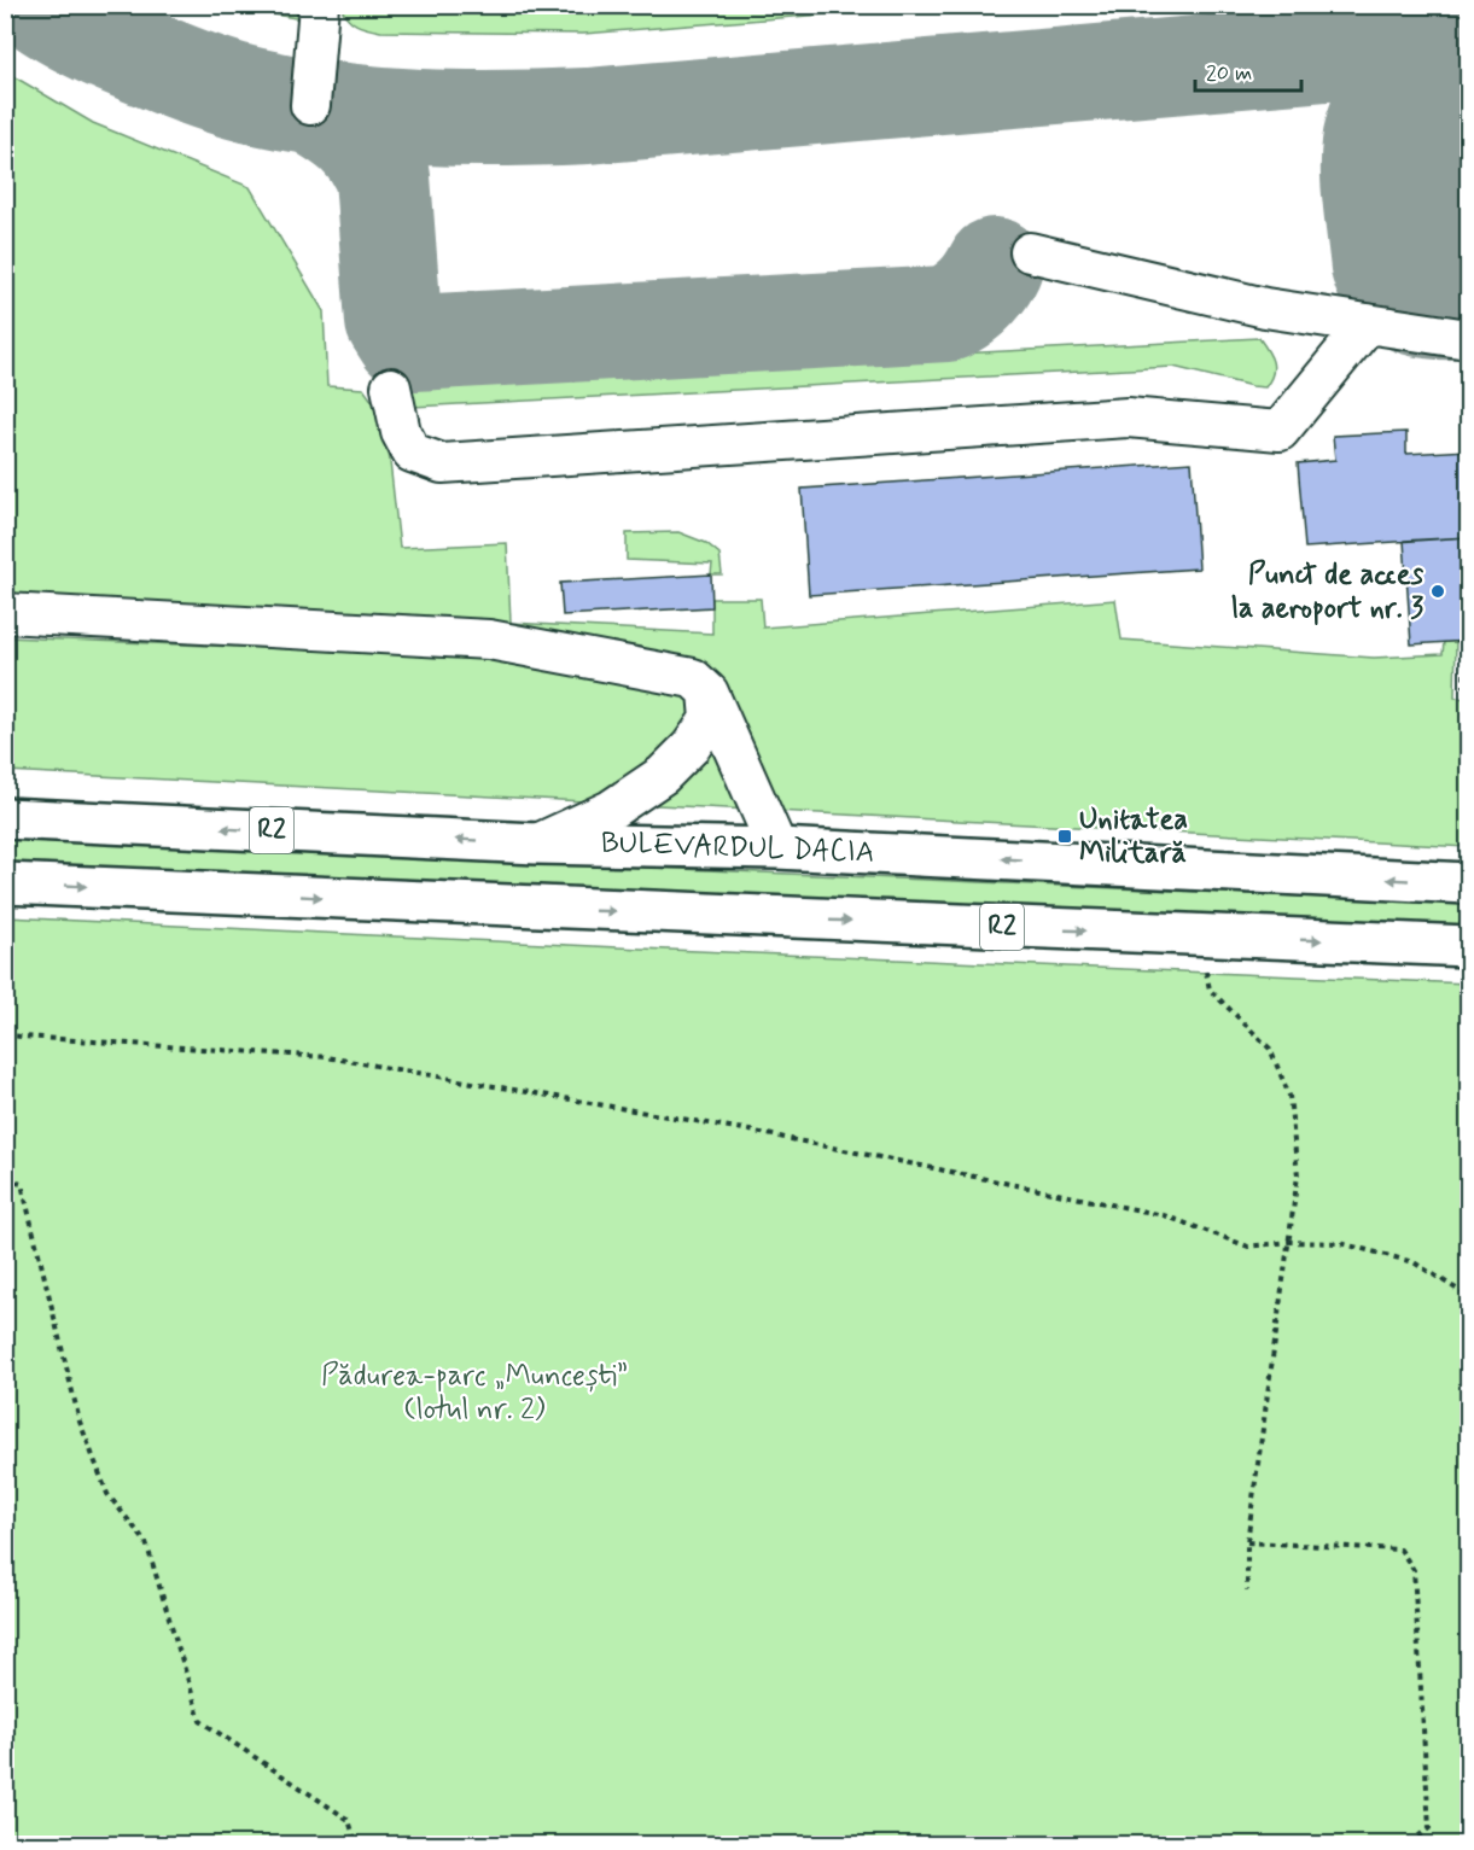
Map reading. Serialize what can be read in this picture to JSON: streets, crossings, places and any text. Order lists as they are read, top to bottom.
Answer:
{
  "streets": {
    "main road": ["R2", "BULEVARDUL DACIA"]
  },
  "parks": ["Pădurea-parc „Muncești” (lotul nr. 2)"],
  "places": {
    "other": ["Punct de acces la aeroport nr. 3"],
    "transit": ["Unitatea Militară"]
  },
  "scale_bar": "20 m"
}
